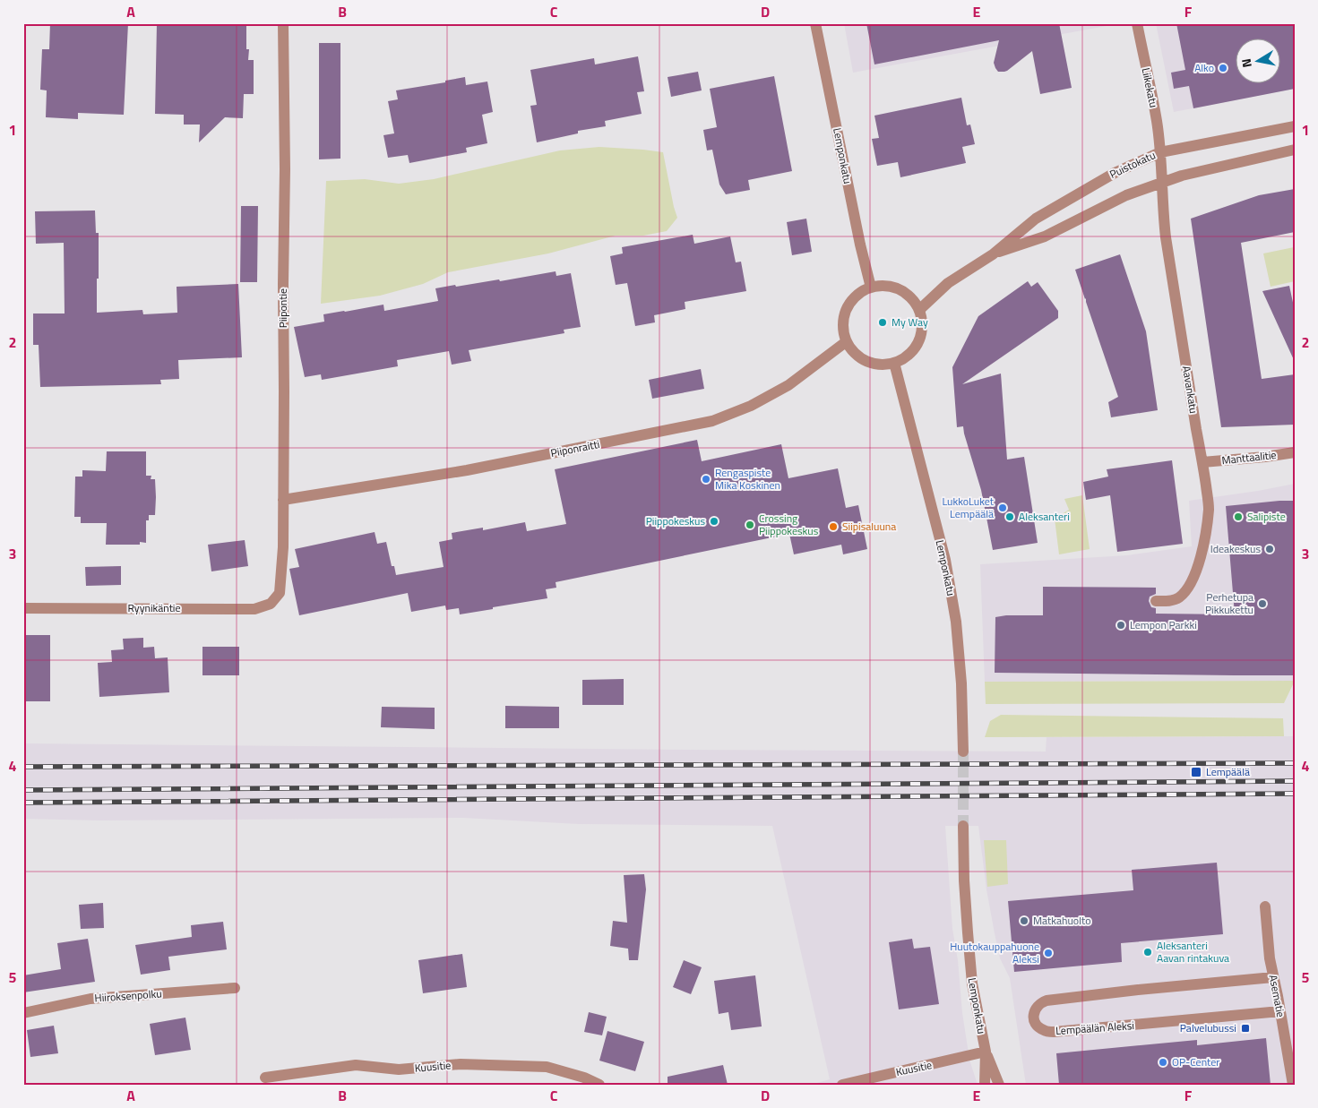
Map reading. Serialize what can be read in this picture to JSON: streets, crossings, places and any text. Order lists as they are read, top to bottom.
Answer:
{
  "streets": {
    "street": [
      "Liikekatu",
      "Lemponkatu",
      "Puistokatu",
      "Piipontie",
      "Aavankatu",
      "Piiponraitti",
      "Manttaalitie",
      "Ryynikäntie",
      "Hiiroksenpolku",
      "Asematie",
      "Lempäälän Aleksi",
      "Kuusitie"
    ]
  },
  "crossings": [
    ["Liikekatu", "Puistokatu"],
    ["Liikekatu", "Aavankatu"],
    ["Lemponkatu", "Puistokatu"],
    ["Lemponkatu", "Piiponraitti"],
    ["Lemponkatu", "Kuusitie"],
    ["Puistokatu", "Aavankatu"],
    ["Puistokatu", "Piiponraitti"],
    ["Piipontie", "Piiponraitti"],
    ["Piipontie", "Ryynikäntie"],
    ["Aavankatu", "Manttaalitie"],
    ["Asematie", "Lempäälän Aleksi"]
  ],
  "places": {
    "other": [
      "Alko",
      "My Way",
      "Rengaspiste Mika Koskinen",
      "LukkoLuket Lempäälä",
      "Aleksanteri",
      "Salipiste",
      "Piippokeskus",
      "Crossing Piippokeskus",
      "Siipisaluuna",
      "Ideakeskus",
      "Perhetupa Pikkukettu",
      "Lempon Parkki",
      "Matkahuolto",
      "Aleksanteri Aavan rintakuva",
      "Huutokauppahuone Aleksi",
      "OP-Center"
    ],
    "transit": ["Lempäälä", "Palvelubussi"]
  },
  "north": "left",
  "grid": {
    "columns": [
      "A",
      "B",
      "C",
      "D",
      "E",
      "F"
    ],
    "rows": [
      "1",
      "2",
      "3",
      "4",
      "5"
    ]
  }
}
